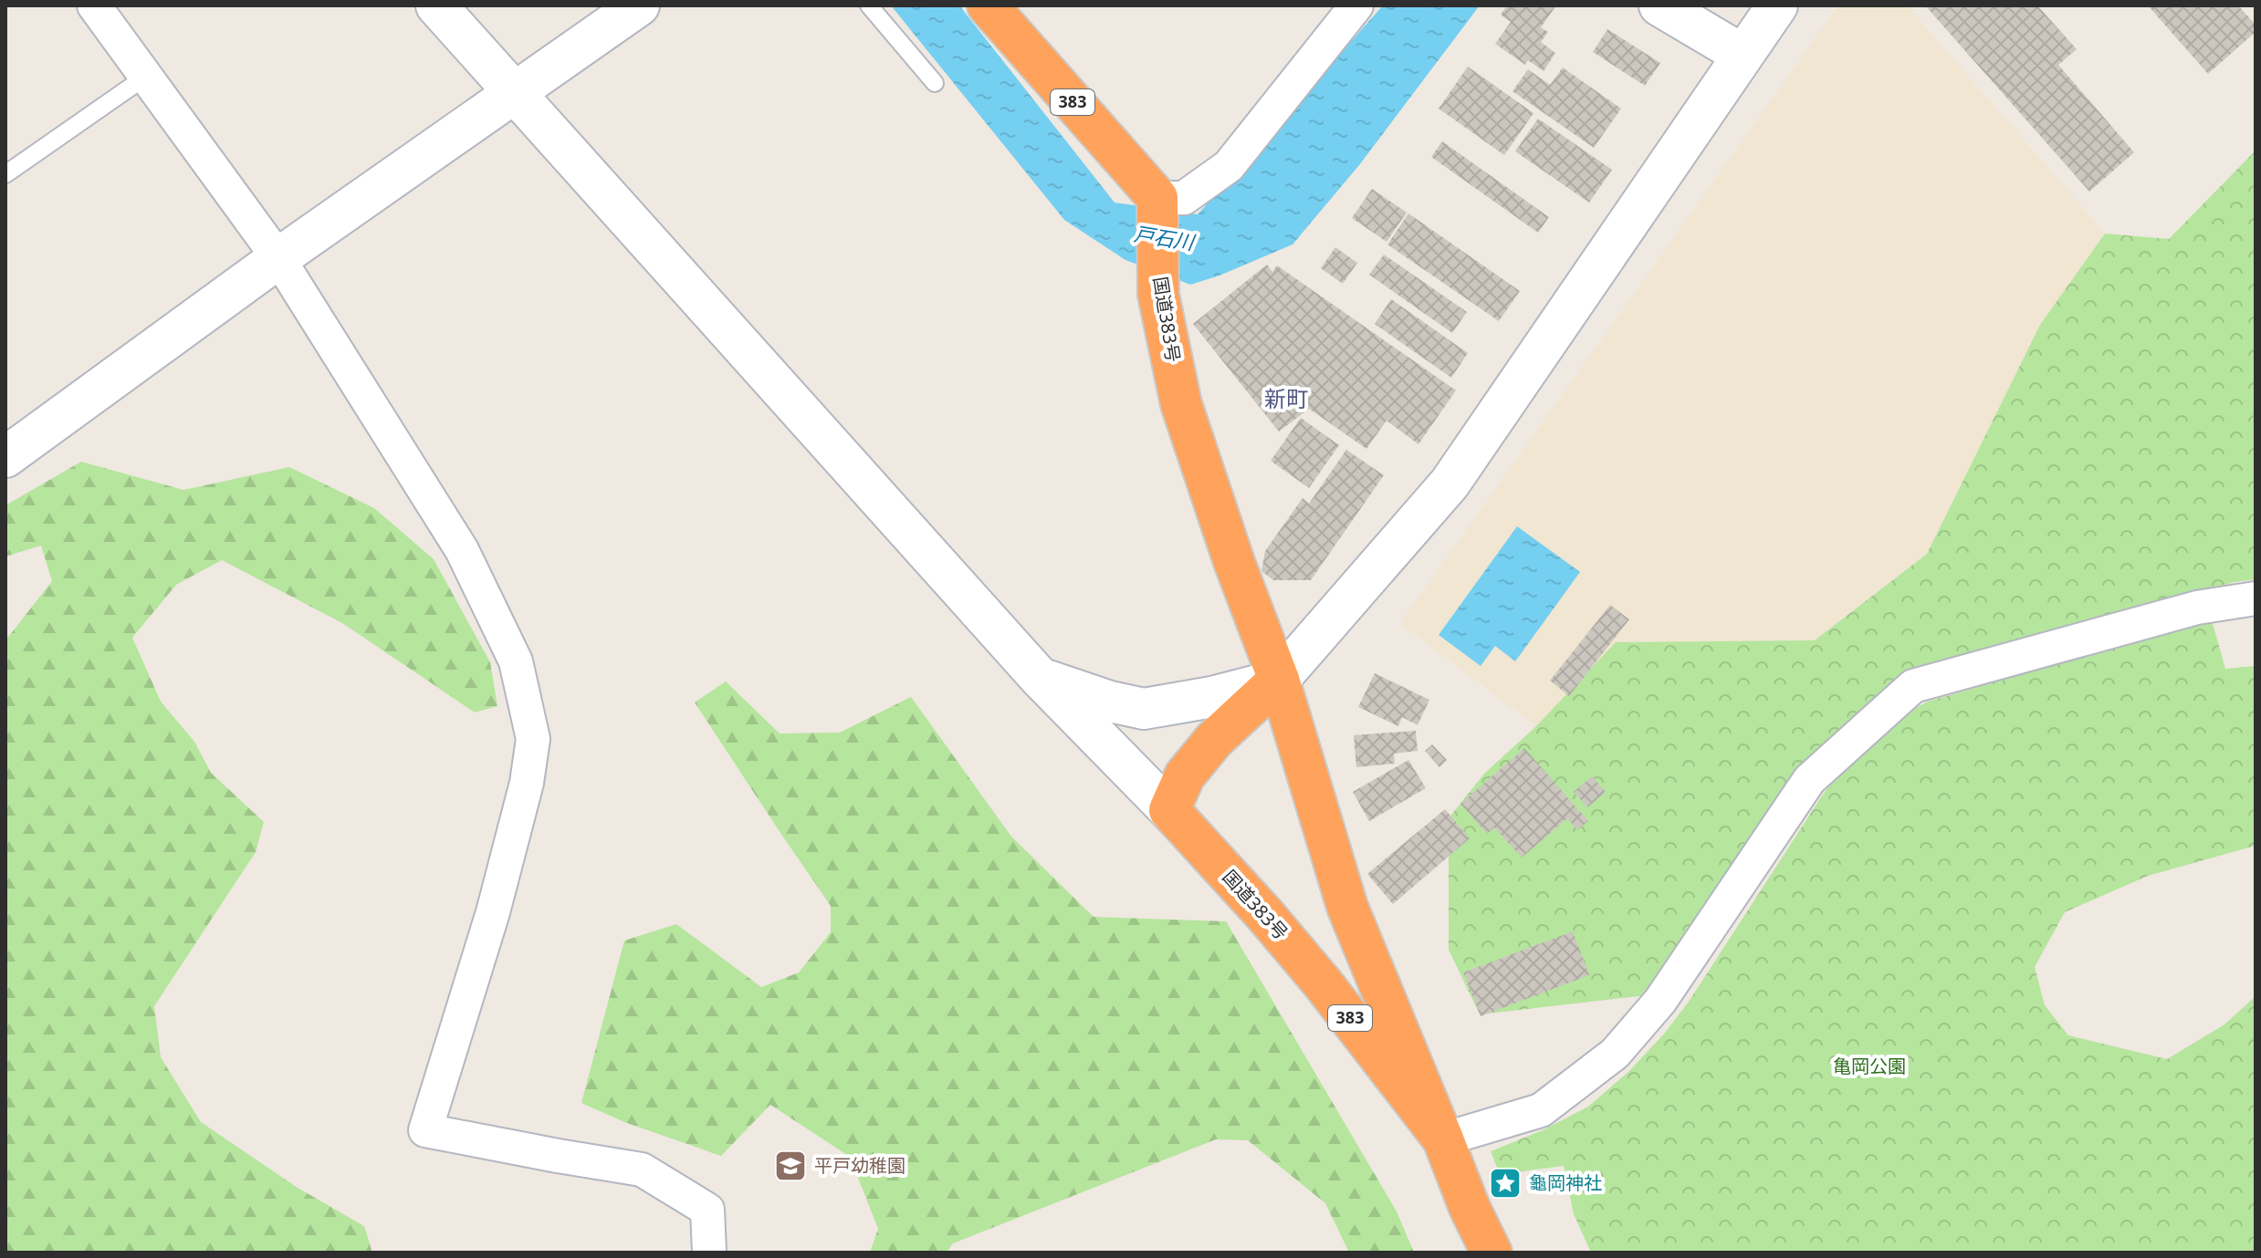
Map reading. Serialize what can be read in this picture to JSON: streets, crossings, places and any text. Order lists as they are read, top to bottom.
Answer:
{
  "streets": {
    "highway": ["383", "国道383号"]
  },
  "crossings": [
    ["383", "国道383号"]
  ],
  "districts": ["新町"],
  "water": ["戸石川"],
  "parks": ["亀岡公園"],
  "places": {
    "school or university": ["平戸幼稚園"],
    "place": ["龜岡神社"]
  }
}
